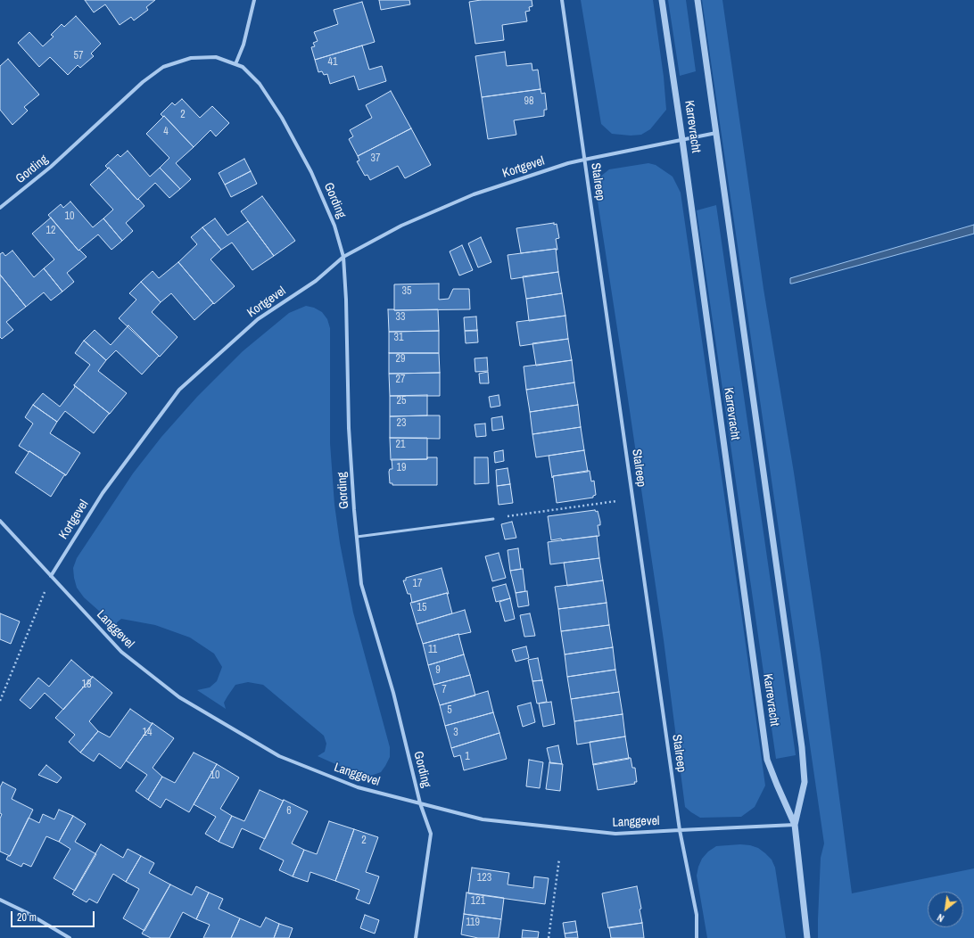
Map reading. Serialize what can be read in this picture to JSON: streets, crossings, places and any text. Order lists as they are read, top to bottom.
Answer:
{
  "streets": {
    "street": [
      "Karrevracht",
      "Kortgevel",
      "Gording",
      "Stalreep",
      "Langgevel"
    ]
  },
  "crossings": [
    ["Karrevracht", "Kortgevel"],
    ["Karrevracht", "Langgevel"],
    ["Kortgevel", "Gording"],
    ["Kortgevel", "Stalreep"],
    ["Kortgevel", "Langgevel"],
    ["Gording", "Langgevel"],
    ["Stalreep", "Langgevel"]
  ],
  "house_numbers": [
    "57",
    "41",
    "98",
    "2",
    "4",
    "37",
    "10",
    "12",
    "35",
    "33",
    "31",
    "29",
    "27",
    "25",
    "23",
    "21",
    "19",
    "17",
    "15",
    "11",
    "9",
    "18",
    "7",
    "5",
    "14",
    "3",
    "1",
    "10",
    "6",
    "2",
    "123",
    "121",
    "119"
  ],
  "scale_bar": "20 m",
  "north": "bottom left"
}
